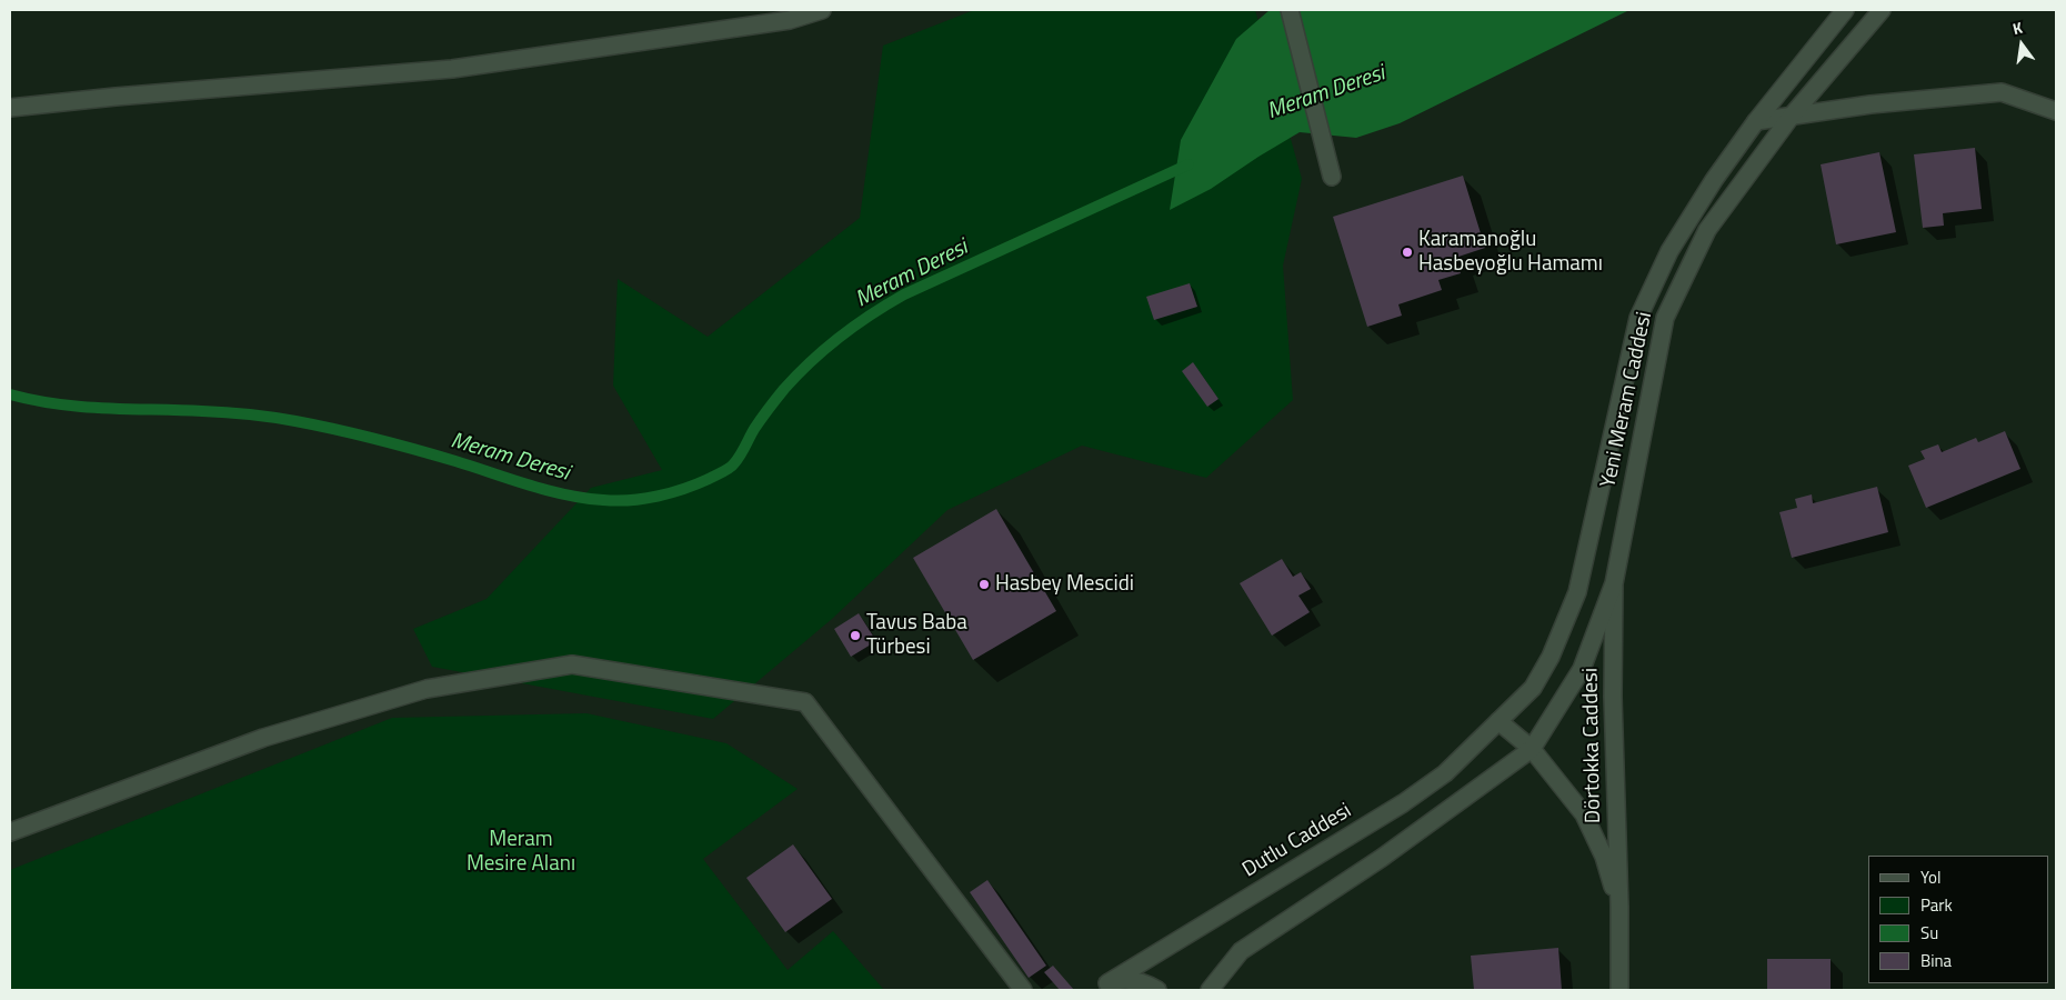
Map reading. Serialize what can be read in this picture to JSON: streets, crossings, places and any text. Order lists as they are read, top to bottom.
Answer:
{
  "streets": {
    "street": ["Yeni Meram Caddesi", "Dörtokka Caddesi", "Dutlu Caddesi"]
  },
  "crossings": [
    ["Yeni Meram Caddesi", "Dörtokka Caddesi"],
    ["Yeni Meram Caddesi", "Dutlu Caddesi"],
    ["Dörtokka Caddesi", "Dutlu Caddesi"]
  ],
  "water": ["Meram Deresi"],
  "parks": ["Meram Mesire Alanı"],
  "places": ["Karamanoğlu Hasbeyoğlu Hamamı", "Hasbey Mescidi", "Tavus Baba Türbesi"],
  "legend": [
    "Yol",
    "Park",
    "Su",
    "Bina"
  ],
  "north": "top"
}
